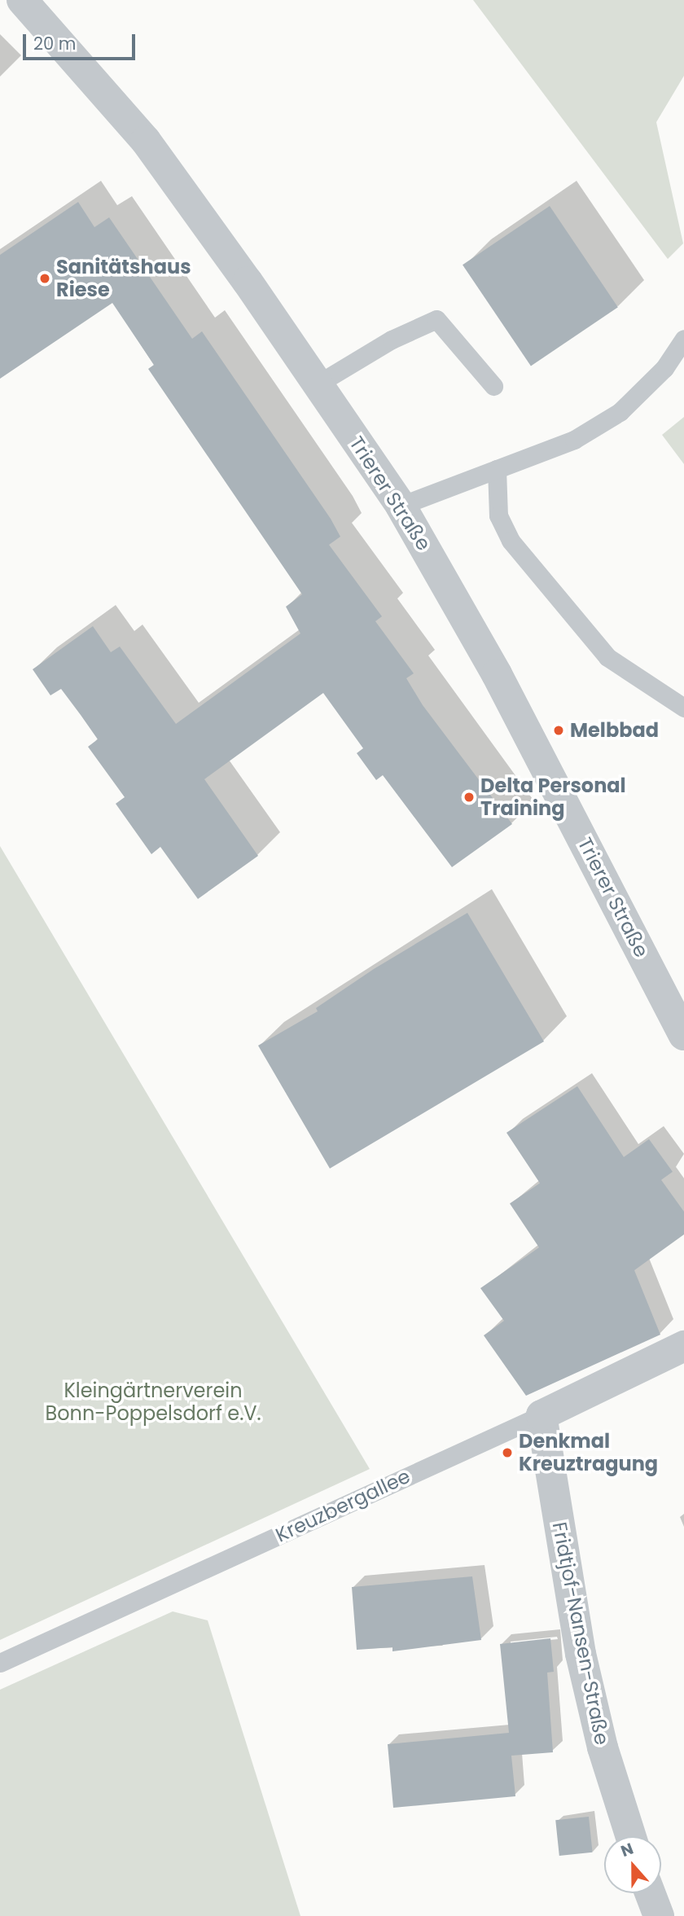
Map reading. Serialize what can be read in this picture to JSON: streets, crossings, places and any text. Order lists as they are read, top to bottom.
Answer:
{
  "streets": {
    "street": ["Trierer Straße", "Kreuzbergallee", "Fridtjof-Nansen-Straße"]
  },
  "crossings": [
    ["Kreuzbergallee", "Fridtjof-Nansen-Straße"]
  ],
  "parks": ["Kleingärtnerverein Bonn-Poppelsdorf e.V."],
  "places": [
    "Sanitätshaus Riese",
    "Melbbad",
    "Delta Personal Training",
    "Denkmal Kreuztragung"
  ],
  "scale_bar": "20 m",
  "north": "top"
}
